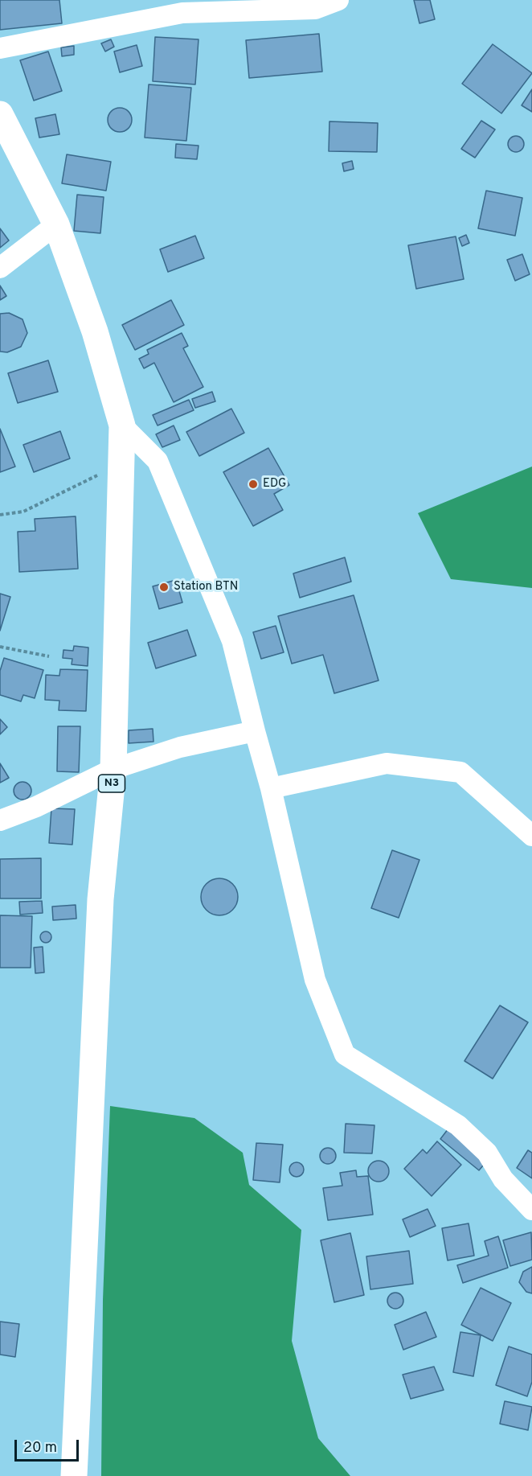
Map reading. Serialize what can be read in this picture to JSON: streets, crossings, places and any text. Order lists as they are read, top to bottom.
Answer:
{
  "streets": {
    "highway": ["N3"]
  },
  "places": ["EDG", "Station BTN"],
  "scale_bar": "20 m"
}
